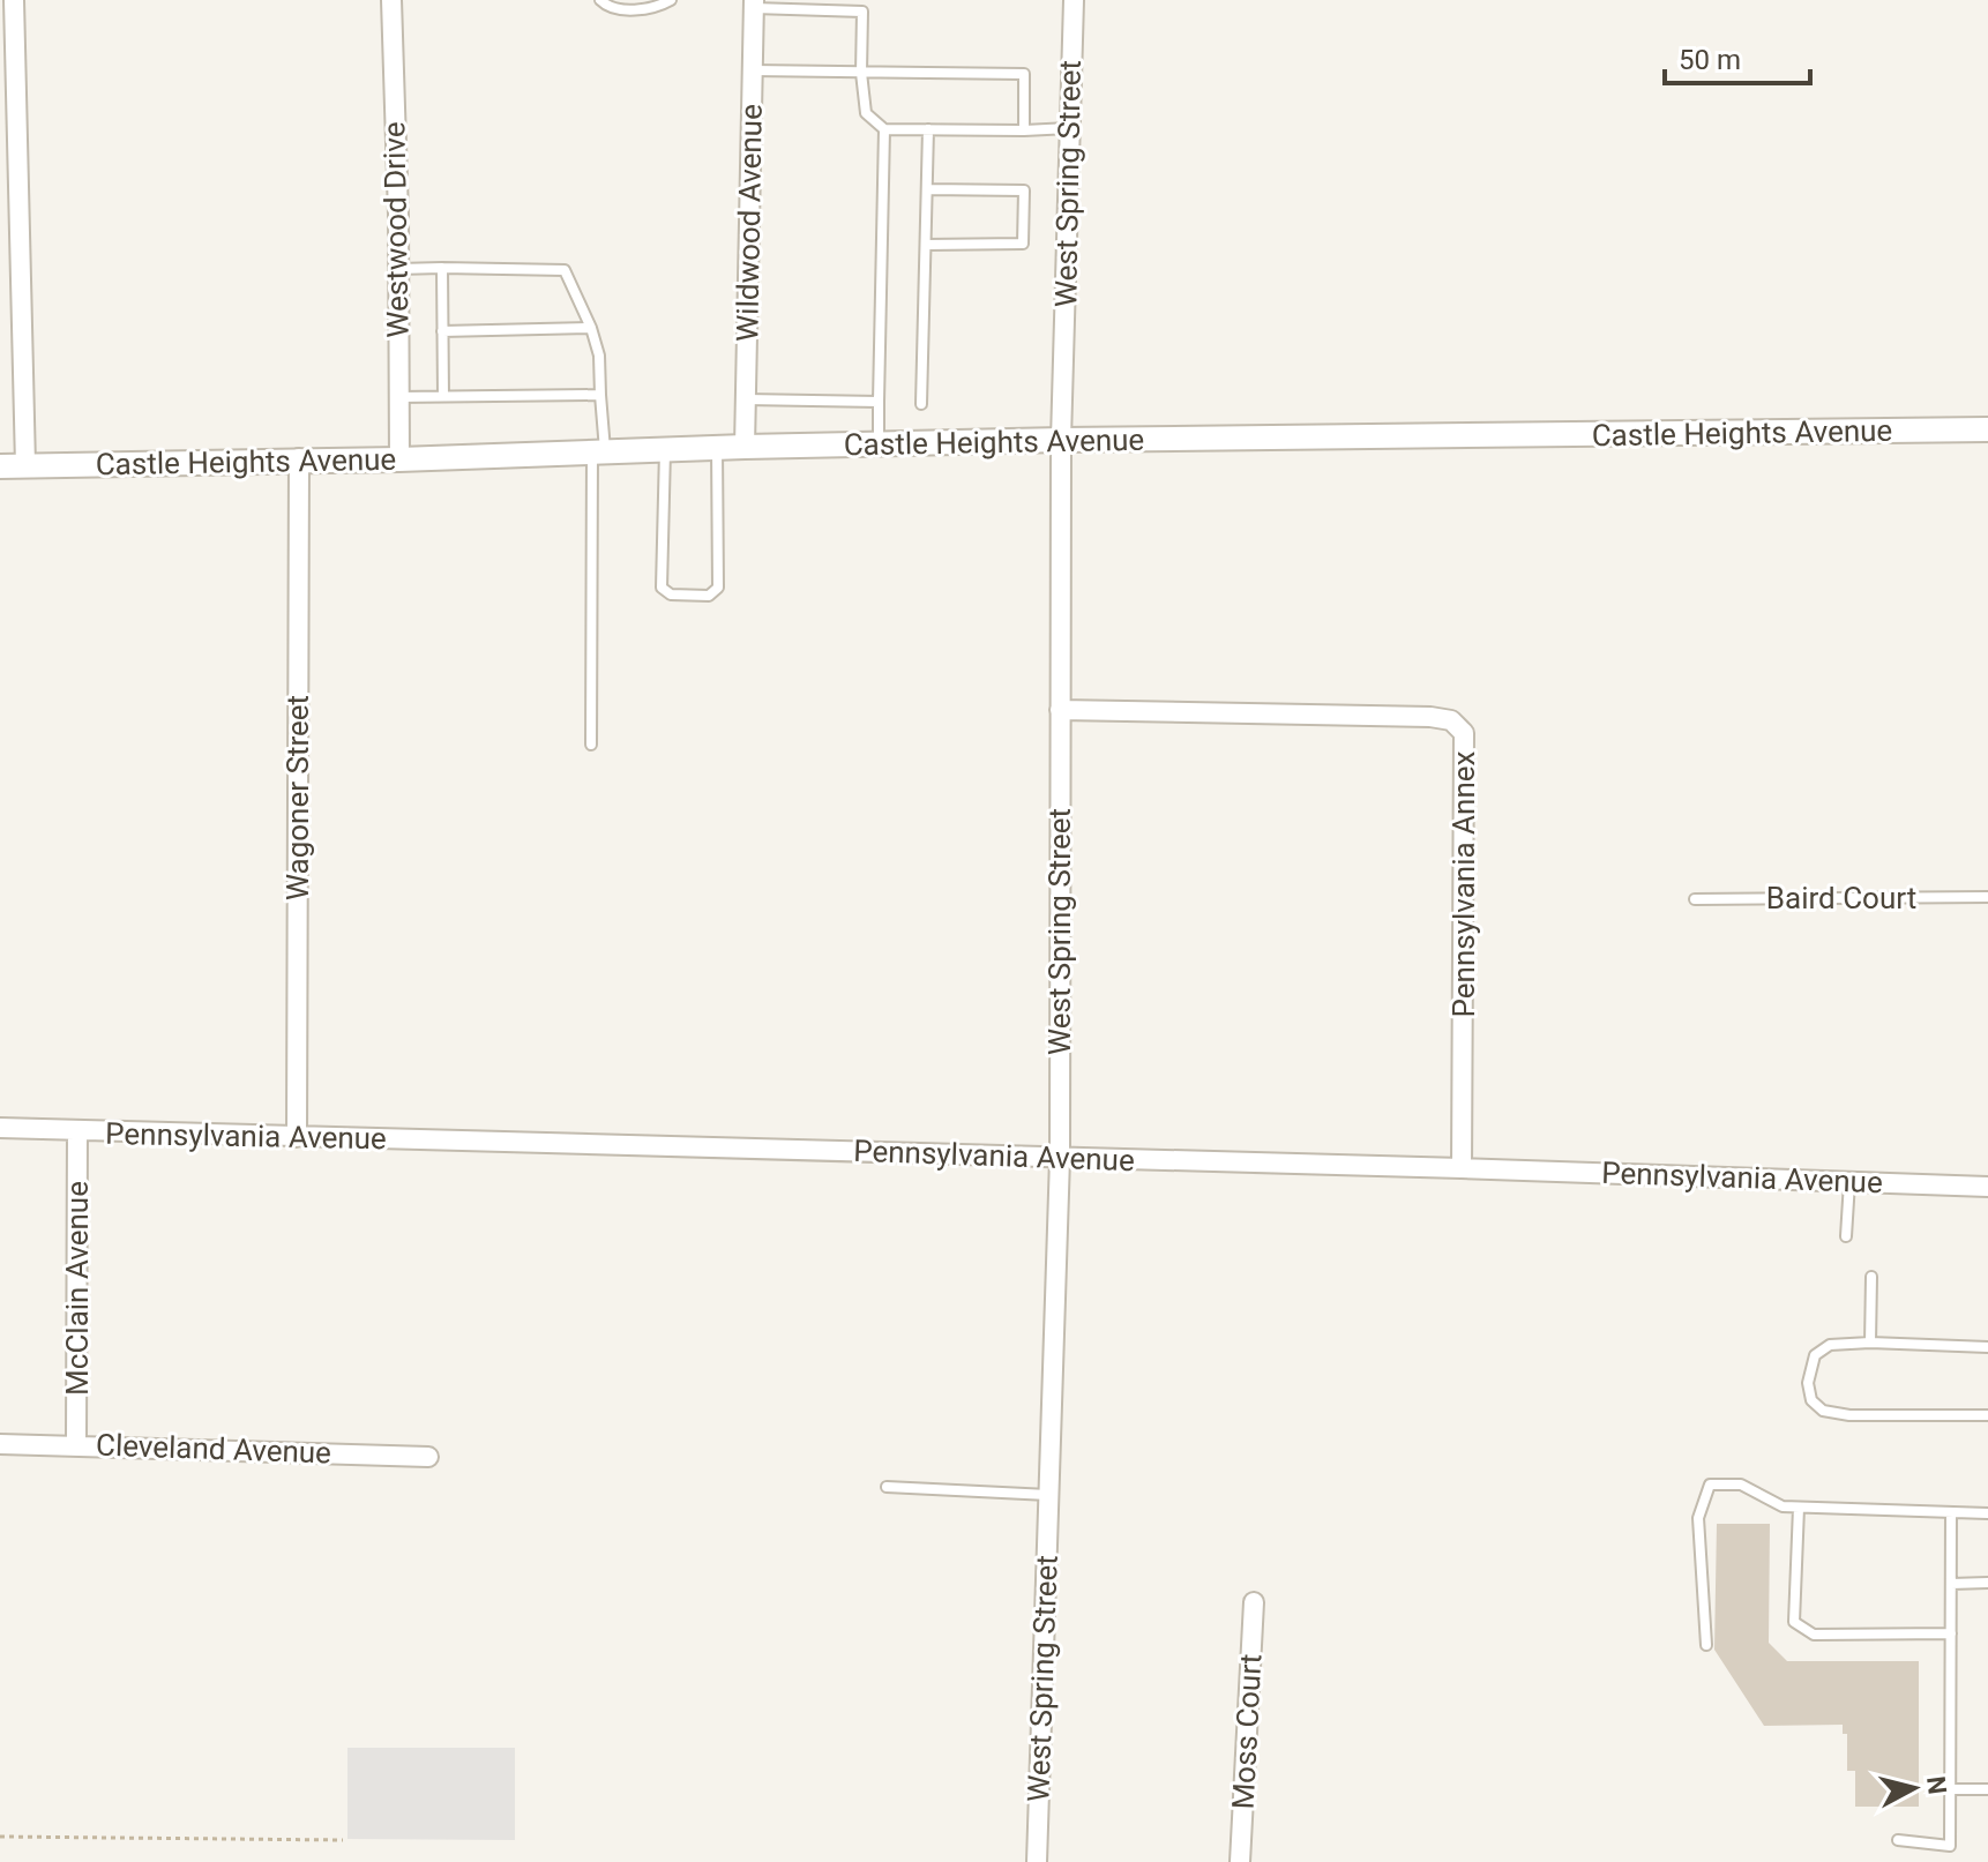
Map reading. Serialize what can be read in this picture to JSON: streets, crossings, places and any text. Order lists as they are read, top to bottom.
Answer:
{
  "streets": {
    "street": [
      "West Spring Street",
      "Wildwood Avenue",
      "Westwood Drive",
      "Castle Heights Avenue",
      "Wagoner Street",
      "Pennsylvania Annex",
      "Pennsylvania Avenue",
      "McClain Avenue",
      "Cleveland Avenue",
      "Moss Court"
    ],
    "lane": ["Baird Court"]
  },
  "crossings": [
    ["West Spring Street", "Castle Heights Avenue"],
    ["West Spring Street", "Pennsylvania Annex"],
    ["West Spring Street", "Pennsylvania Avenue"],
    ["Wildwood Avenue", "Castle Heights Avenue"],
    ["Westwood Drive", "Castle Heights Avenue"],
    ["Castle Heights Avenue", "Wagoner Street"],
    ["Wagoner Street", "Pennsylvania Avenue"],
    ["Pennsylvania Annex", "Pennsylvania Avenue"],
    ["Pennsylvania Avenue", "McClain Avenue"],
    ["McClain Avenue", "Cleveland Avenue"]
  ],
  "scale_bar": "50 m",
  "north": "right"
}
